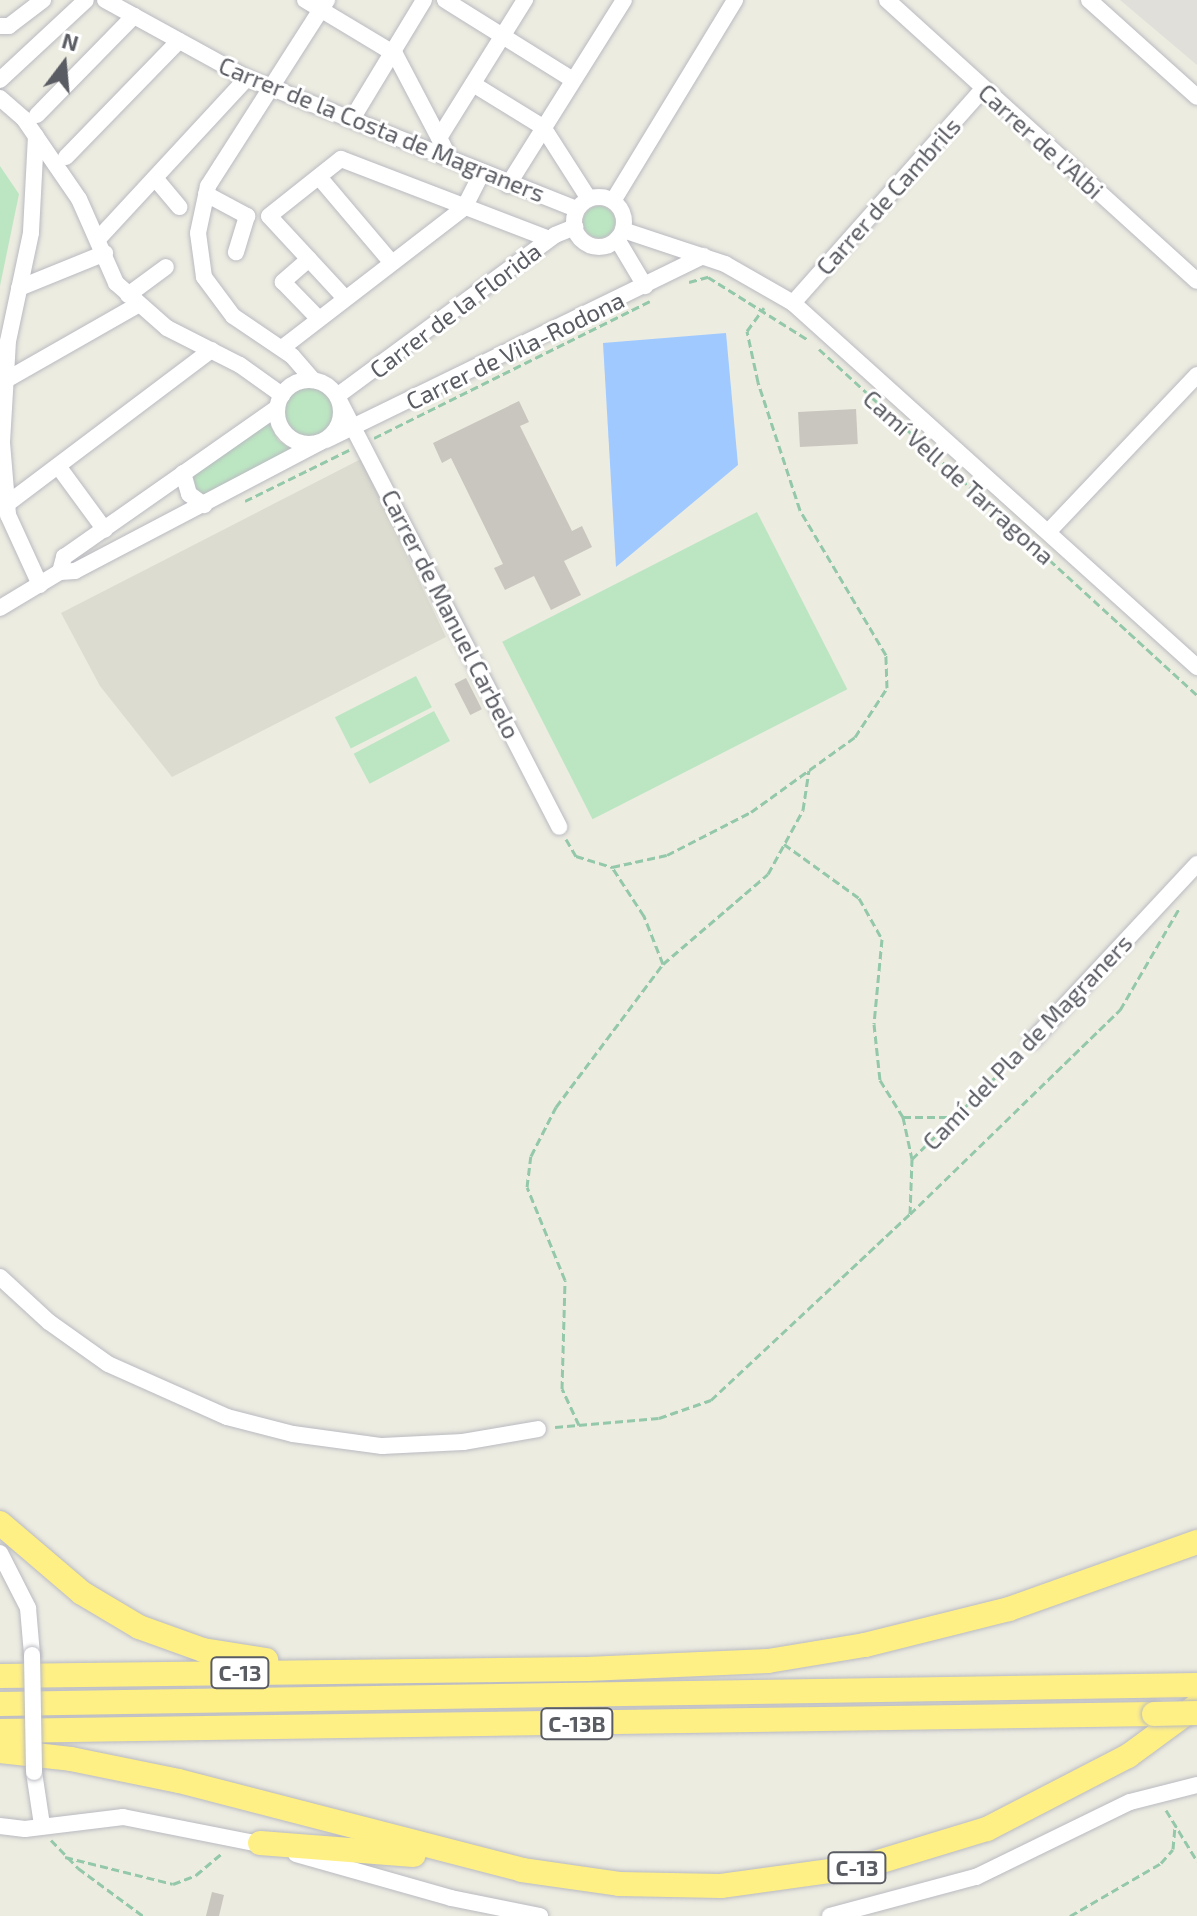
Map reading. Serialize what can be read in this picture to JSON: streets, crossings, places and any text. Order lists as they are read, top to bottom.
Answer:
{
  "streets": {
    "highway": ["C-13", "C-13B"],
    "street": [
      "Carrer de la Costa de Magraners",
      "Carrer de l'Albi",
      "Carrer de Cambrils",
      "Carrer de la Florida",
      "Carrer de Vila-Rodona",
      "Camí Vell de Tarragona",
      "Carrer de Manuel Carbelo",
      "Camí del Pla de Magraners"
    ]
  },
  "crossings": [
    ["Carrer de la Costa de Magraners", "Carrer de la Florida"],
    ["Carrer de la Costa de Magraners", "Carrer de Vila-Rodona"],
    ["Carrer de la Costa de Magraners", "Camí Vell de Tarragona"],
    ["Carrer de l'Albi", "Carrer de Cambrils"],
    ["Carrer de Cambrils", "Camí Vell de Tarragona"],
    ["Carrer de la Florida", "Carrer de Vila-Rodona"],
    ["Carrer de la Florida", "Camí Vell de Tarragona"],
    ["Carrer de la Florida", "Carrer de Manuel Carbelo"],
    ["Carrer de Vila-Rodona", "Camí Vell de Tarragona"],
    ["Carrer de Vila-Rodona", "Carrer de Manuel Carbelo"],
    ["C-13", "C-13B"]
  ],
  "north": "top"
}
